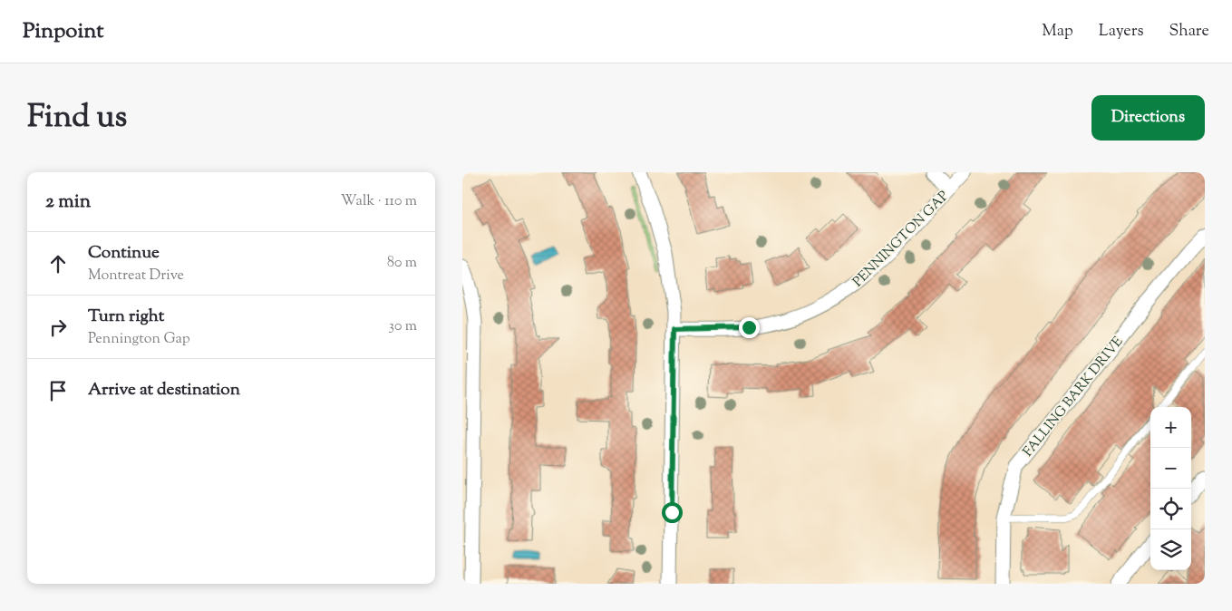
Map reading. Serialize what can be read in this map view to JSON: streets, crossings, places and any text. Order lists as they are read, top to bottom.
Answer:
{
  "streets": {
    "street": ["PENNINGTON GAP", "FALLING BARK DRIVE"]
  },
  "page": {
    "header": "Pinpoint",
    "nav": ["Map", "Layers", "Share"],
    "title": "Find us",
    "buttons": "Directions",
    "heading": ["2 min", "Walk · 110 m"],
    "list": [
      ["Continue", "Montreat Drive", "80 m"],
      ["Turn right", "Pennington Gap", "30 m"],
      "Arrive at destination"
    ],
    "map_buttons": ["+", "−"]
  }
}
